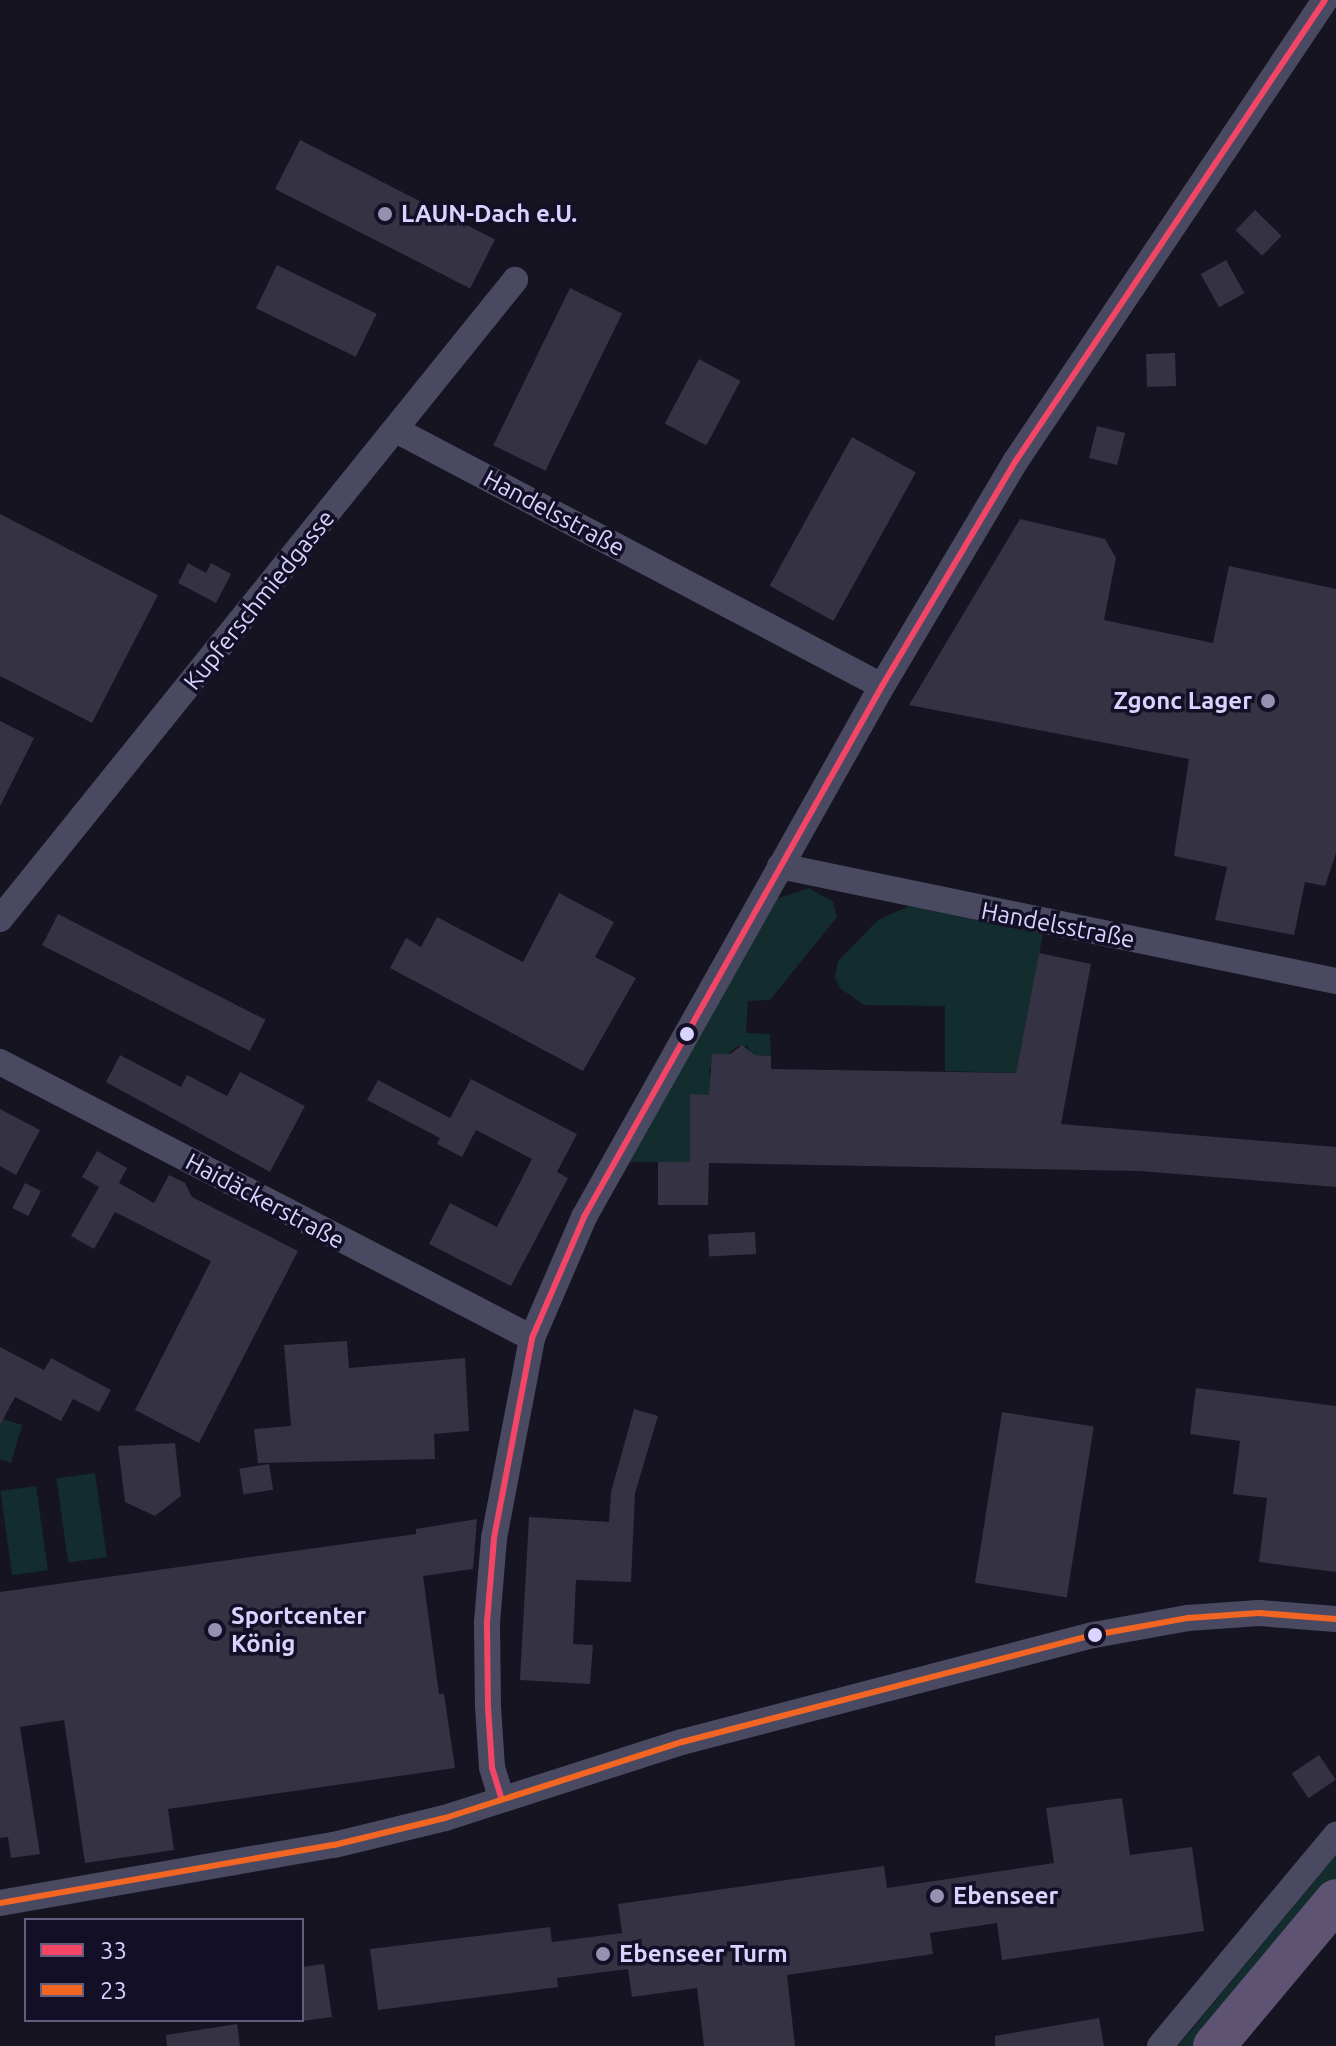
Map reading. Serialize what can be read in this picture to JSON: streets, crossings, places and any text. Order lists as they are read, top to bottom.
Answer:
{
  "streets": {
    "street": ["Handelsstraße", "Kupferschmiedgasse", "Haidäckerstraße"]
  },
  "crossings": [
    ["Handelsstraße", "Kupferschmiedgasse"]
  ],
  "places": [
    "LAUN-Dach e.U.",
    "Zgonc Lager",
    "Sportcenter König",
    "Ebenseer",
    "Ebenseer Turm"
  ],
  "lines": ["transit line 33", "transit line 23"],
  "legend": ["33", "23"]
}
